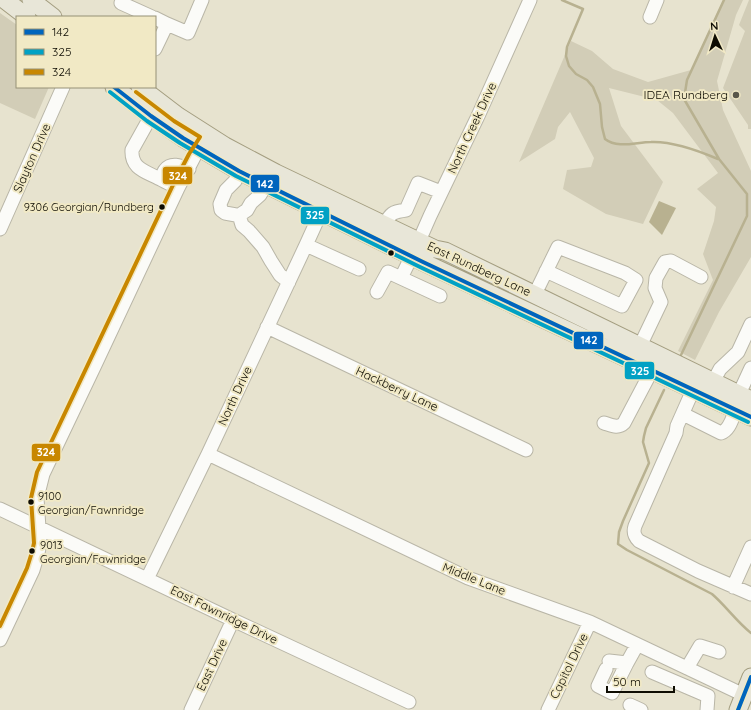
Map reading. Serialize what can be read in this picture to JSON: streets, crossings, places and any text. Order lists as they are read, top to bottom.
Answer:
{
  "streets": {
    "main road": ["East Rundberg Lane"],
    "street": [
      "North Creek Drive",
      "Slayton Drive",
      "Hackberry Lane",
      "North Drive",
      "Middle Lane",
      "East Fawnridge Drive",
      "East Drive",
      "Capitol Drive"
    ]
  },
  "crossings": [
    ["North Creek Drive", "East Rundberg Lane"],
    ["East Rundberg Lane", "North Drive"],
    ["Hackberry Lane", "North Drive"],
    ["North Drive", "Middle Lane"],
    ["North Drive", "East Fawnridge Drive"],
    ["Middle Lane", "Capitol Drive"],
    ["East Fawnridge Drive", "East Drive"]
  ],
  "places": [
    "IDEA Rundberg",
    "9306 Georgian/Rundberg",
    "9100 Georgian/Fawnridge",
    "9013 Georgian/Fawnridge"
  ],
  "lines": ["transit line 142", "transit line 325", "transit line 324"],
  "legend": ["142", "325", "324"],
  "scale_bar": "50 m",
  "north": "top"
}
